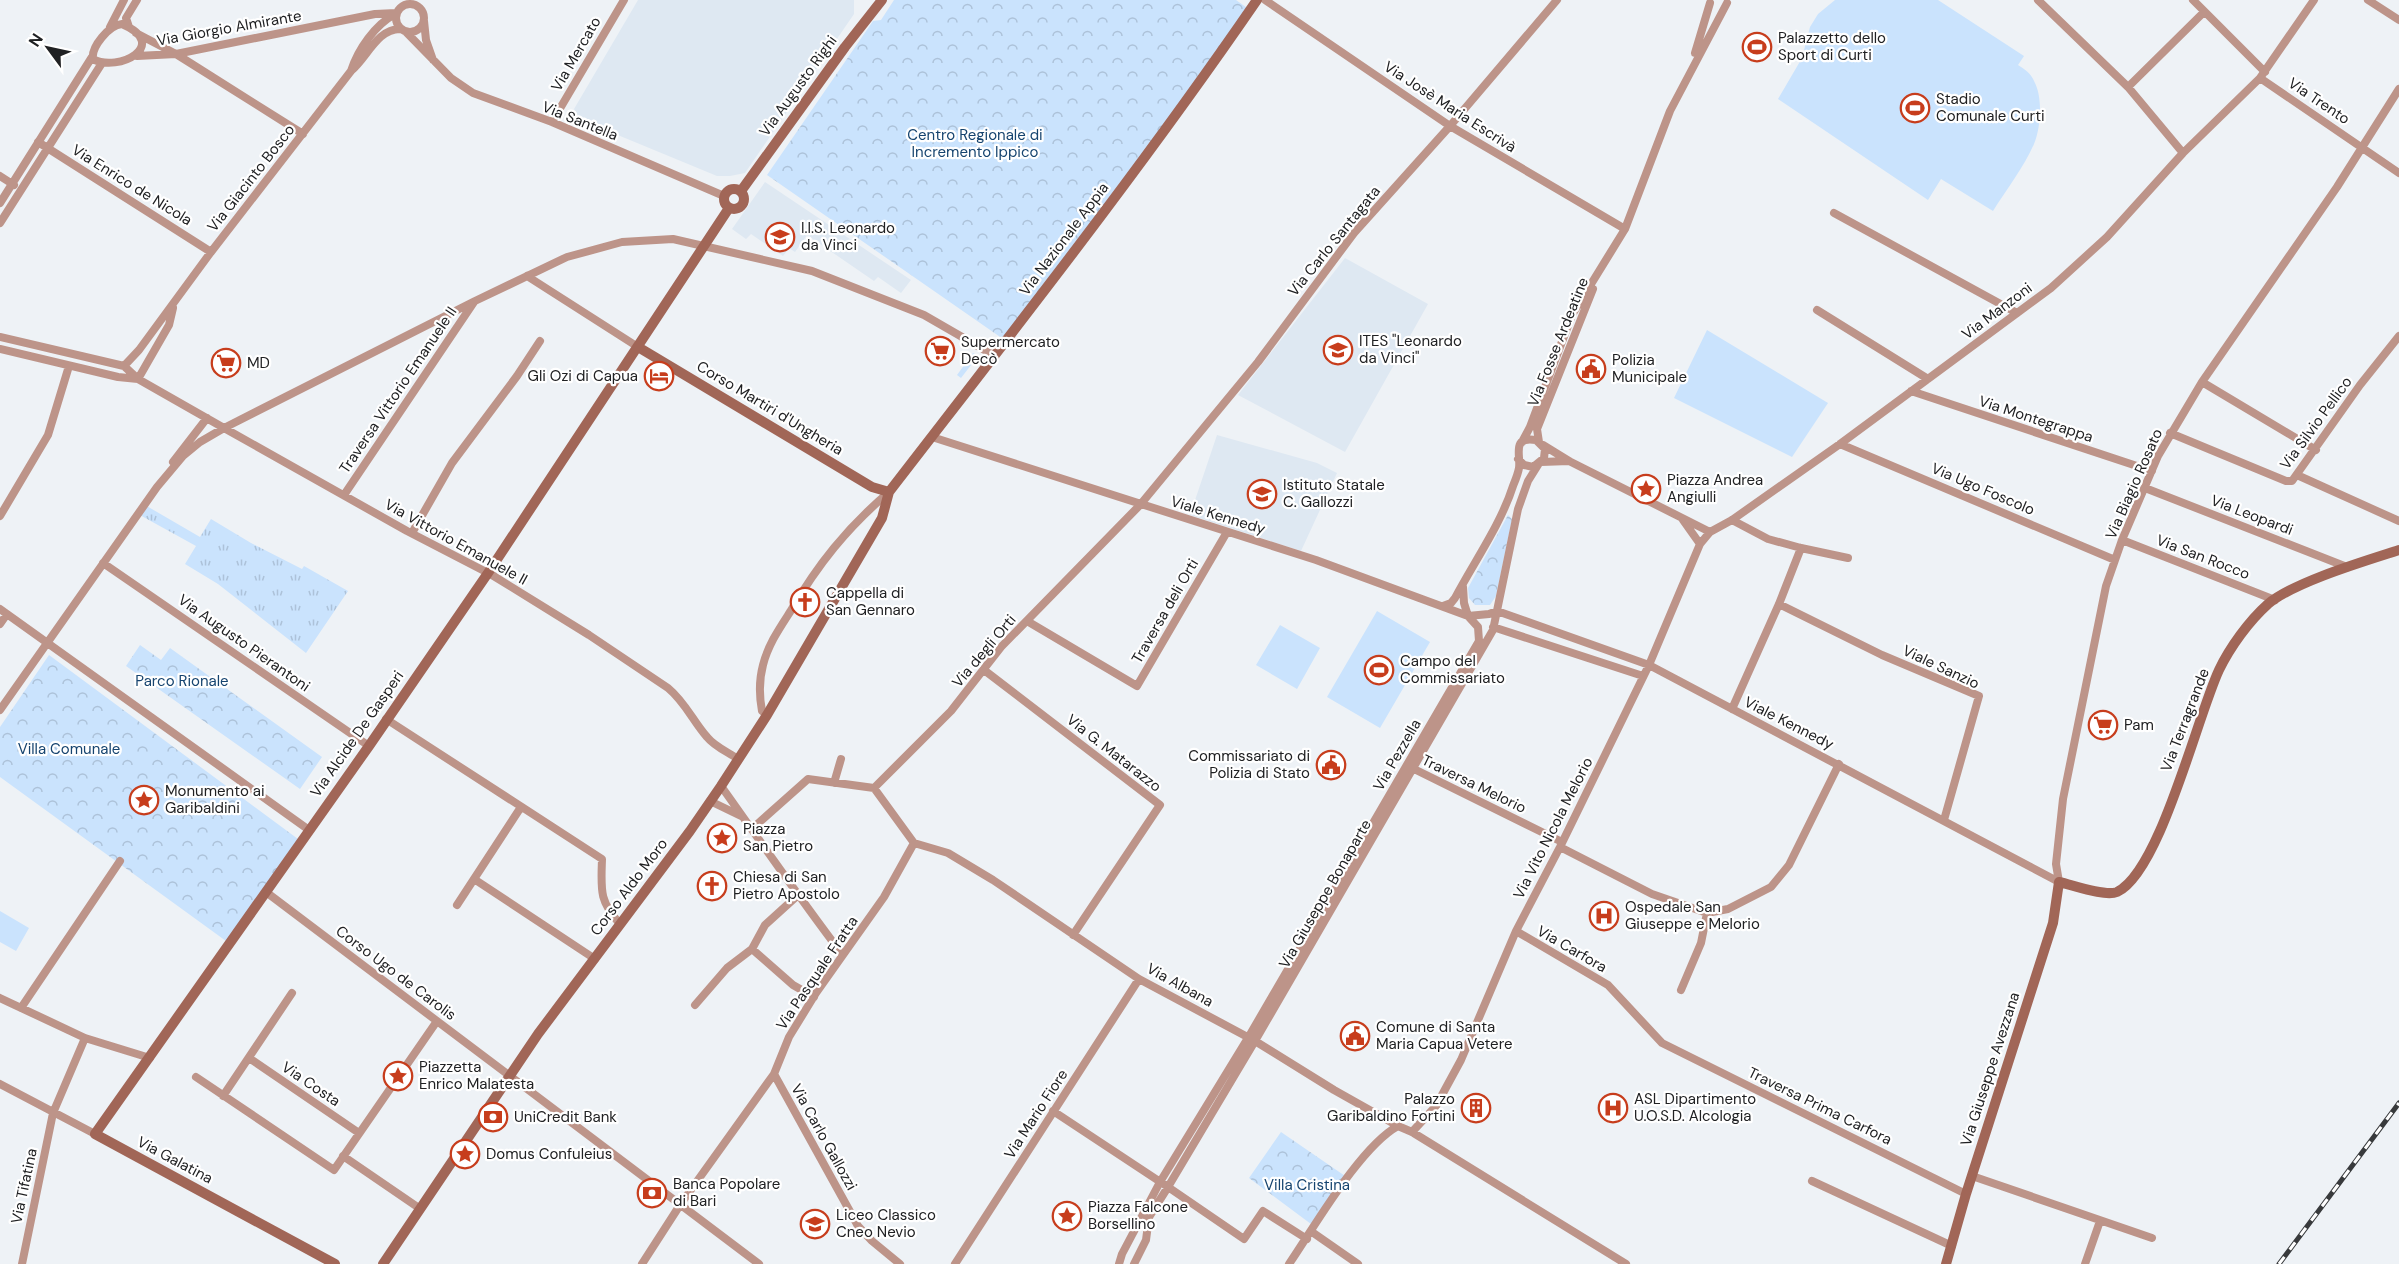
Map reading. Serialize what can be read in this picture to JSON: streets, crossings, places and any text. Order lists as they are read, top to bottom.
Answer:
{
  "streets": {
    "main road": [
      "Via Augusto Righi",
      "Via Nazionale Appia",
      "Corso Martiri d'Ungheria",
      "Via Terragrande",
      "Via Alcide De Gasperi",
      "Corso Aldo Moro",
      "Via Giuseppe Avezzana",
      "Via Galatina"
    ],
    "street": [
      "Via Giorgio Almirante",
      "Via Mercato",
      "Via Trento",
      "Via Josè Maria Escrivà",
      "Via Santella",
      "Via Giacinto Bosco",
      "Via Enrico de Nicola",
      "Via Carlo Santagata",
      "Via Manzoni",
      "Via Fosse Ardeatine",
      "Traversa Vittorio Emanuele II",
      "Via Montegrappa",
      "Via Silvio Pellico",
      "Via Biagio Rosato",
      "Via Ugo Foscolo",
      "Viale Kennedy",
      "Via Leopardi",
      "Via Vittorio Emanuele II",
      "Via San Rocco",
      "Traversa deli Orti",
      "Via Augusto Pierantoni",
      "Via degli Orti",
      "Viale Sanzio",
      "Via G. Matarazzo",
      "Via Pezzella",
      "Traversa Melorio",
      "Via Vito Nicola Melorio",
      "Via Carfora",
      "Corso Ugo de Carolis",
      "Via Pasquale Fratta",
      "Via Albana",
      "Via Costa",
      "Traversa Prima Carfora",
      "Via Mario Fiore",
      "Via Carlo Gallozzi",
      "Via Tifatina"
    ]
  },
  "crossings": [
    ["Via Giorgio Almirante", "Via Santella"],
    ["Via Giorgio Almirante", "Via Giacinto Bosco"],
    ["Via Mercato", "Via Santella"],
    ["Via Augusto Righi", "Via Santella"],
    ["Via Trento", "Via Manzoni"],
    ["Via Trento", "Via Biagio Rosato"],
    ["Via Josè Maria Escrivà", "Via Carlo Santagata"],
    ["Via Josè Maria Escrivà", "Via Fosse Ardeatine"],
    ["Via Santella", "Via Giacinto Bosco"],
    ["Via Giacinto Bosco", "Via Enrico de Nicola"],
    ["Via Giacinto Bosco", "Via Vittorio Emanuele II"],
    ["Via Nazionale Appia", "Corso Martiri d'Ungheria"],
    ["Via Nazionale Appia", "Viale Kennedy"],
    ["Via Nazionale Appia", "Corso Aldo Moro"],
    ["Via Carlo Santagata", "Viale Kennedy"],
    ["Via Carlo Santagata", "Via degli Orti"],
    ["Via Manzoni", "Via Montegrappa"],
    ["Via Manzoni", "Via Ugo Foscolo"],
    ["Via Manzoni", "Via Vito Nicola Melorio"],
    ["Via Fosse Ardeatine", "Viale Kennedy"],
    ["Traversa Vittorio Emanuele II", "Via Vittorio Emanuele II"],
    ["Corso Martiri d'Ungheria", "Via Alcide De Gasperi"],
    ["Corso Martiri d'Ungheria", "Corso Aldo Moro"],
    ["Via Montegrappa", "Via Biagio Rosato"],
    ["Via Silvio Pellico", "Via Biagio Rosato"],
    ["Via Biagio Rosato", "Via Ugo Foscolo"],
    ["Via Biagio Rosato", "Viale Kennedy"],
    ["Via Biagio Rosato", "Via Leopardi"],
    ["Via Biagio Rosato", "Via San Rocco"],
    ["Via Biagio Rosato", "Via Terragrande"],
    ["Via Biagio Rosato", "Via Giuseppe Avezzana"],
    ["Viale Kennedy", "Traversa deli Orti"],
    ["Viale Kennedy", "Via degli Orti"],
    ["Viale Kennedy", "Viale Sanzio"],
    ["Viale Kennedy", "Via Terragrande"],
    ["Viale Kennedy", "Via Pezzella"],
    ["Viale Kennedy", "Via Vito Nicola Melorio"],
    ["Viale Kennedy", "Via Giuseppe Avezzana"],
    ["Via Leopardi", "Via Terragrande"],
    ["Via Vittorio Emanuele II", "Via Alcide De Gasperi"],
    ["Via Vittorio Emanuele II", "Corso Aldo Moro"],
    ["Via San Rocco", "Via Terragrande"],
    ["Traversa deli Orti", "Via degli Orti"],
    ["Via Augusto Pierantoni", "Via Alcide De Gasperi"],
    ["Via degli Orti", "Via G. Matarazzo"],
    ["Via Terragrande", "Via Giuseppe Avezzana"],
    ["Via Alcide De Gasperi", "Corso Ugo de Carolis"],
    ["Via Alcide De Gasperi", "Via Galatina"],
    ["Via G. Matarazzo", "Via Albana"],
    ["Via Pezzella", "Traversa Melorio"],
    ["Via Pezzella", "Via Albana"],
    ["Traversa Melorio", "Via Vito Nicola Melorio"],
    ["Via Vito Nicola Melorio", "Via Carfora"],
    ["Via Vito Nicola Melorio", "Via Albana"],
    ["Corso Aldo Moro", "Corso Ugo de Carolis"],
    ["Via Carfora", "Traversa Prima Carfora"],
    ["Corso Ugo de Carolis", "Via Pasquale Fratta"],
    ["Via Pasquale Fratta", "Via Albana"],
    ["Via Pasquale Fratta", "Via Carlo Gallozzi"],
    ["Via Albana", "Via Mario Fiore"],
    ["Via Giuseppe Avezzana", "Traversa Prima Carfora"],
    ["Via Galatina", "Via Tifatina"]
  ],
  "parks": [
    "Centro Regionale di Incremento Ippico",
    "Parco Rionale",
    "Villa Comunale",
    "Villa Cristina"
  ],
  "places": {
    "sports": ["Palazzetto dello Sport di Curti", "Stadio Comunale Curti", "Campo del Commissariato"],
    "school or university": [
      "I.I.S. Leonardo da Vinci",
      "ITES \"Leonardo da Vinci\"",
      "Istituto Statale C. Gallozzi",
      "Liceo Classico Cneo Nevio"
    ],
    "supermarket": ["Supermercato Decò", "MD", "Pam"],
    "public building": ["Polizia Municipale", "Commissariato di Polizia di Stato", "Comune di Santa Maria Capua Vetere"],
    "hotel": ["Gli Ozi di Capua"],
    "place": [
      "Piazza Andrea Angiulli",
      "Monumento ai Garibaldini",
      "Piazza San Pietro",
      "Piazzetta Enrico Malatesta",
      "Domus Confuleius",
      "Piazza Falcone Borsellino"
    ],
    "church": ["Cappella di San Gennaro", "Chiesa di San Pietro Apostolo"],
    "hospital": ["Ospedale San Giuseppe e Melorio", "ASL Dipartimento U.O.S.D. Alcologia"],
    "building": ["Palazzo Garibaldino Fortini"],
    "bank": ["UniCredit Bank", "Banca Popolare di Bari"]
  },
  "north": "top left"
}
